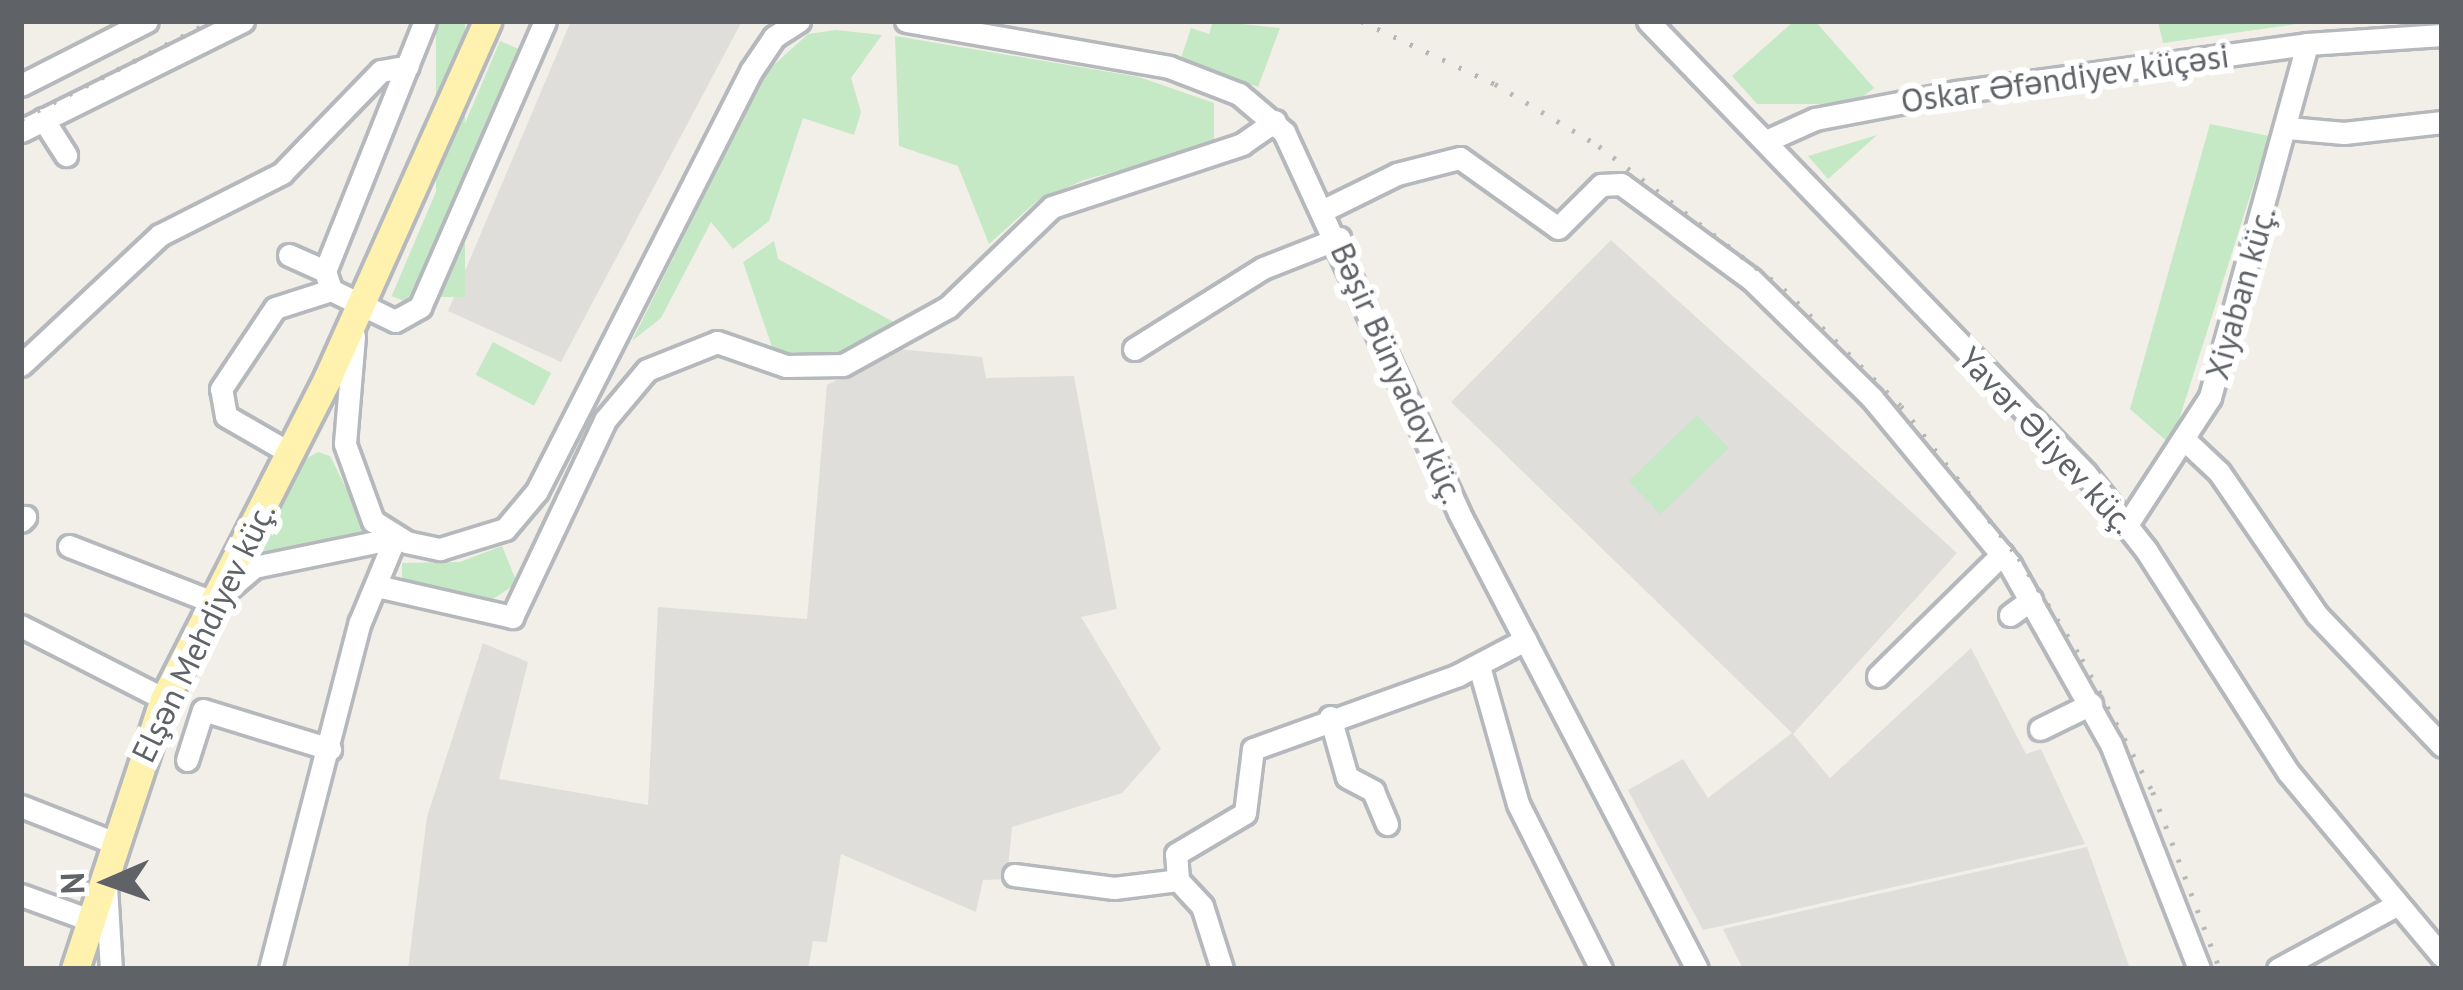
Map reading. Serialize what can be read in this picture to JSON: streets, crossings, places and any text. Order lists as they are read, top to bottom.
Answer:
{
  "streets": {
    "main road": ["Elşən Mehdiyev küç."],
    "street": [
      "Oskar Əfəndiyev küçəsi",
      "Xiyaban küç.",
      "Bəşir Bünyadov küç.",
      "Yavər Əliyev küç."
    ]
  },
  "crossings": [
    ["Oskar Əfəndiyev küçəsi", "Xiyaban küç."],
    ["Oskar Əfəndiyev küçəsi", "Yavər Əliyev küç."],
    ["Xiyaban küç.", "Yavər Əliyev küç."]
  ],
  "north": "left"
}
